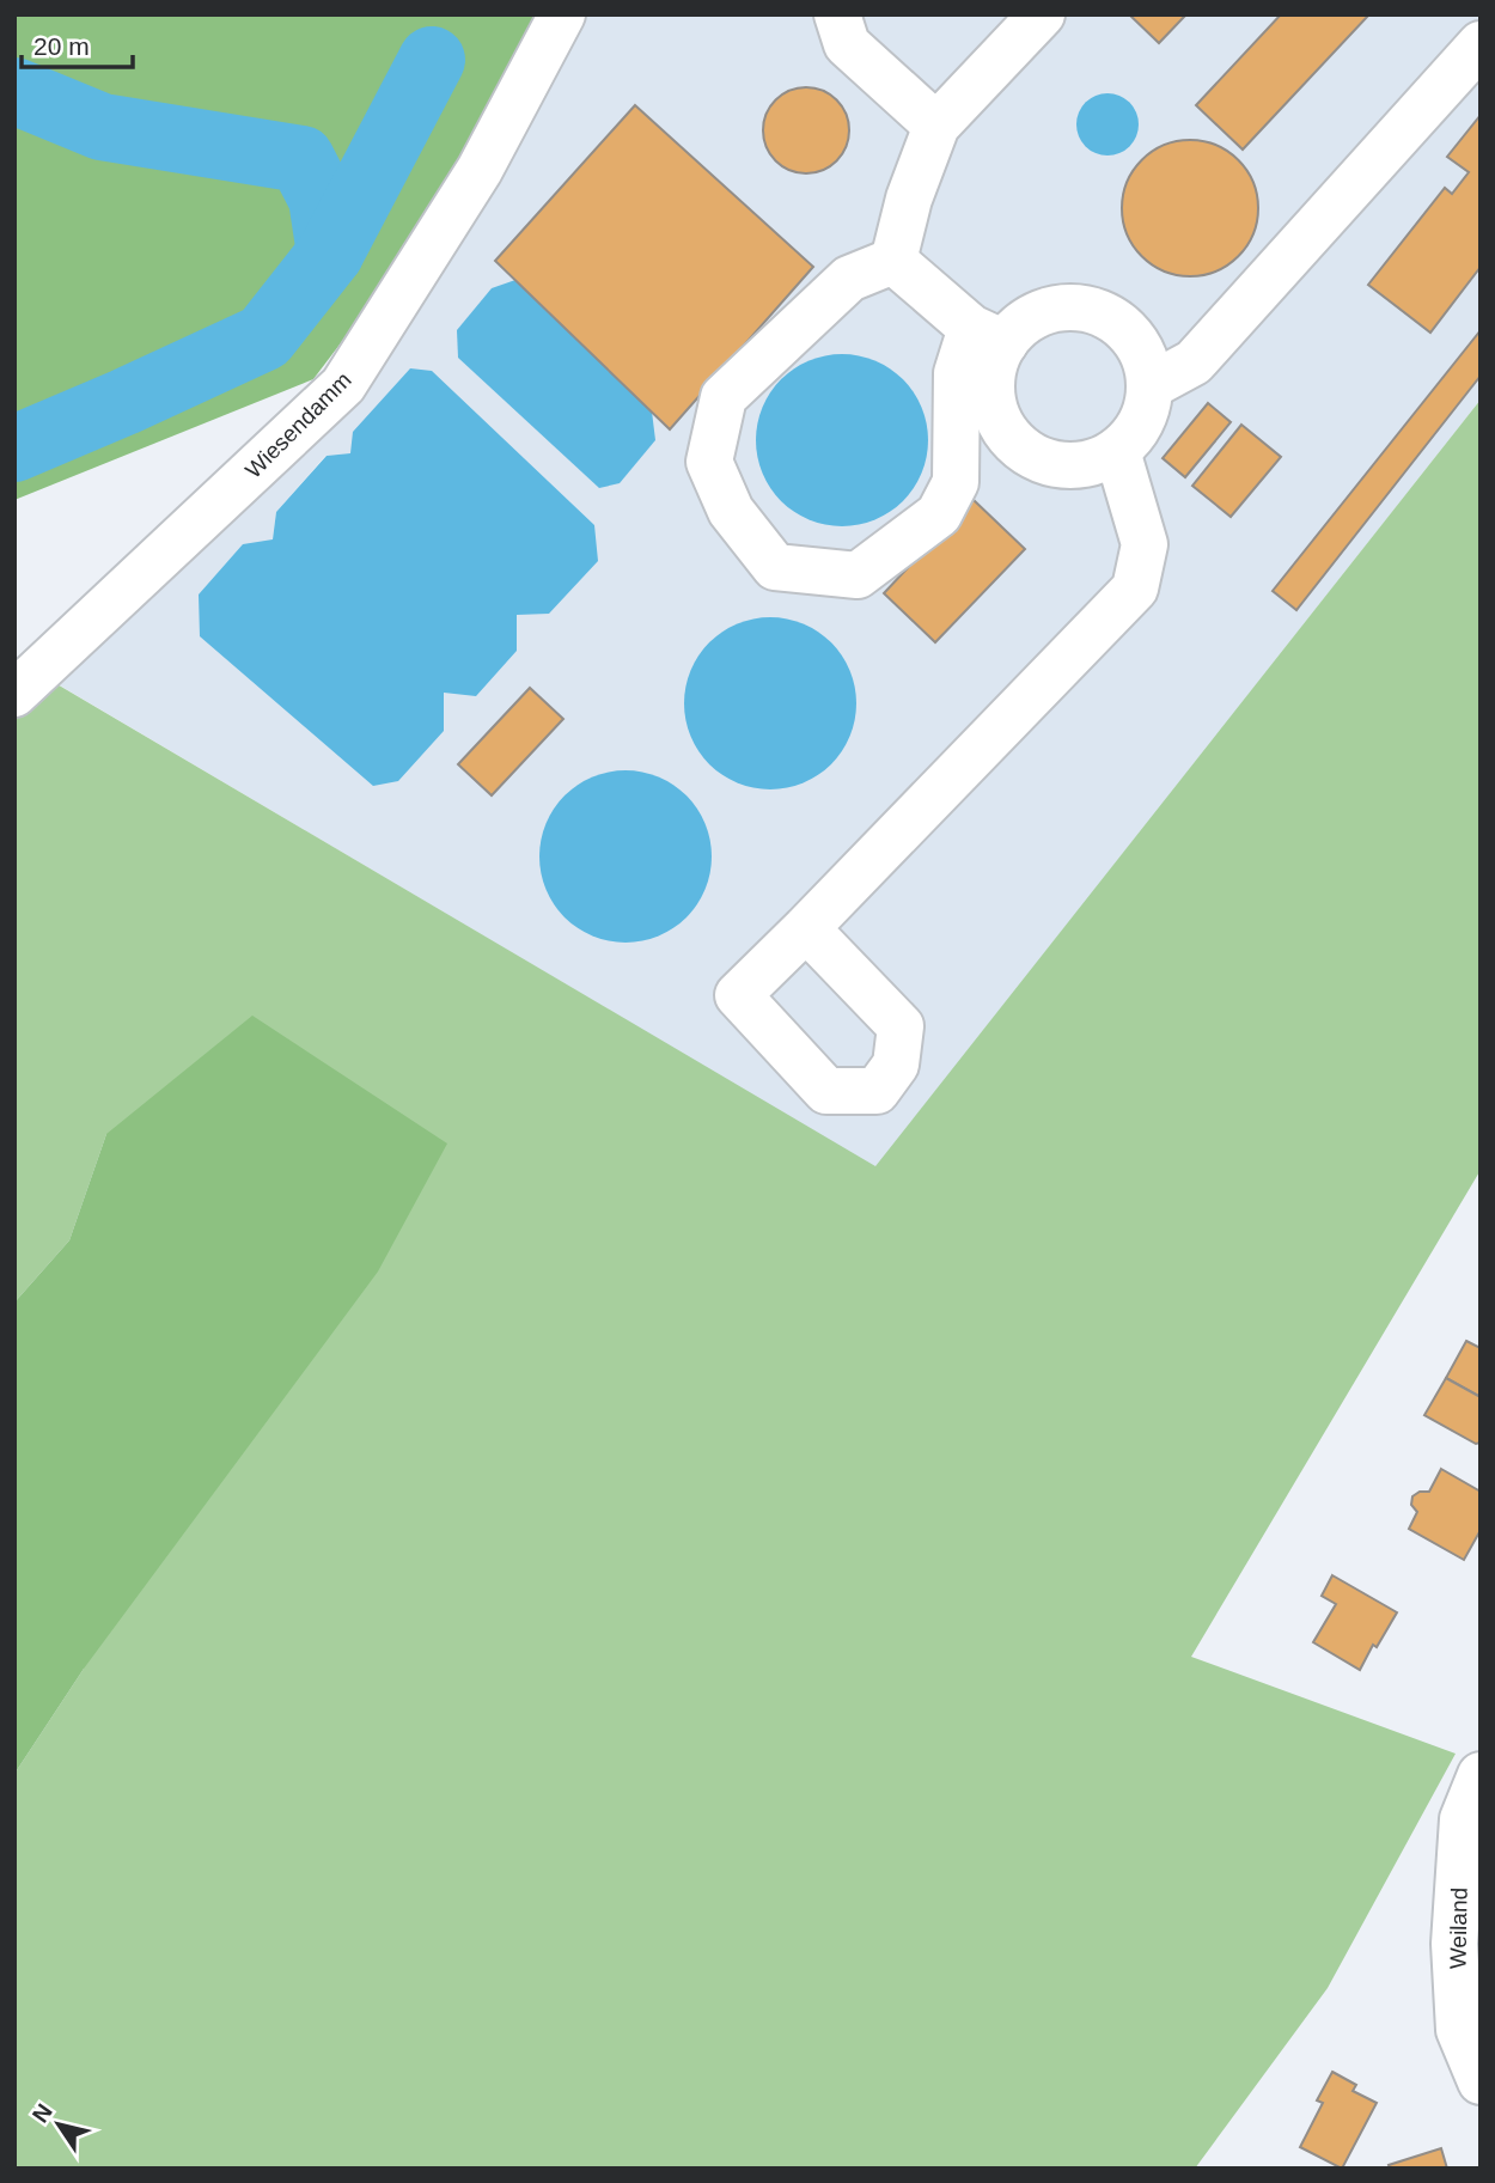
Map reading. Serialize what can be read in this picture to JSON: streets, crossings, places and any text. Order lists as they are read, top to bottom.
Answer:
{
  "streets": {
    "street": ["Wiesendamm", "Weiland"]
  },
  "scale_bar": "20 m",
  "north": "top left"
}
